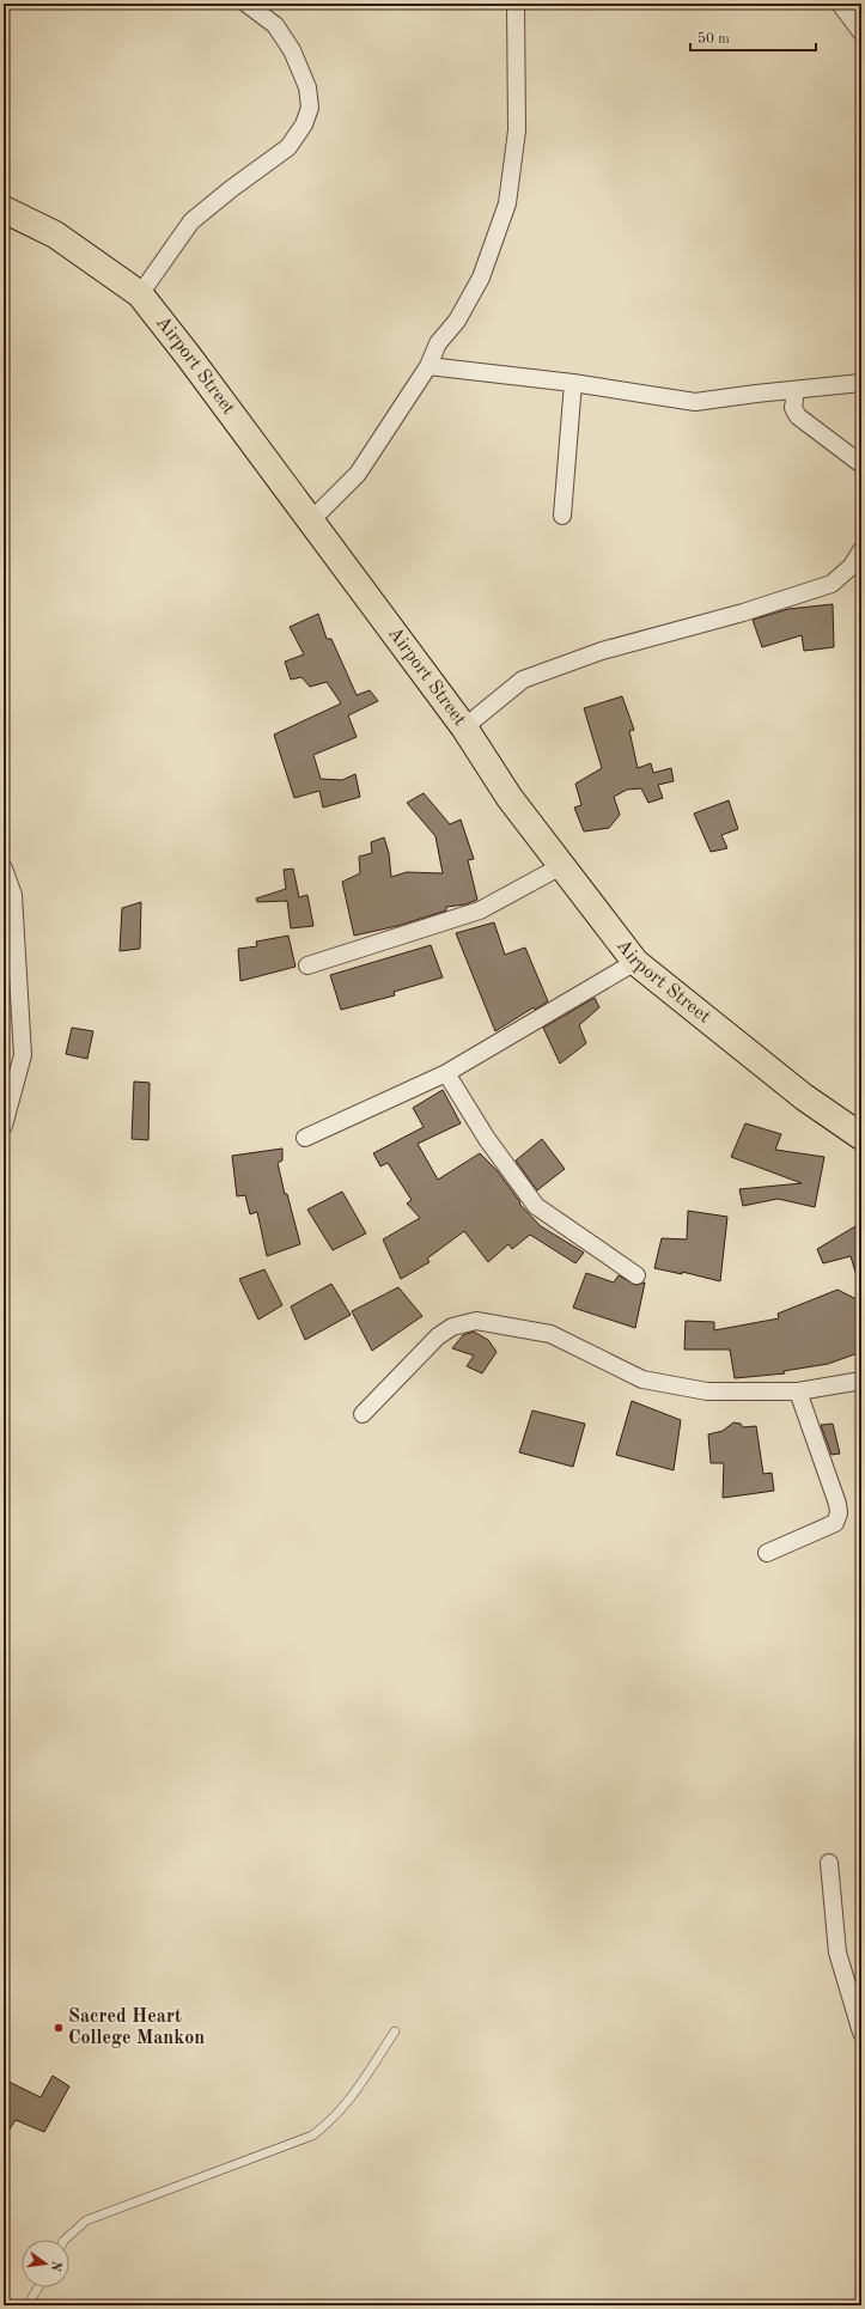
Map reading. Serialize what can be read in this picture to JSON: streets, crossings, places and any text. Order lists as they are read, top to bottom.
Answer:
{
  "streets": {
    "highway": ["Airport Street"]
  },
  "places": ["Sacred Heart College Mankon"],
  "scale_bar": "50 m",
  "north": "right"
}
